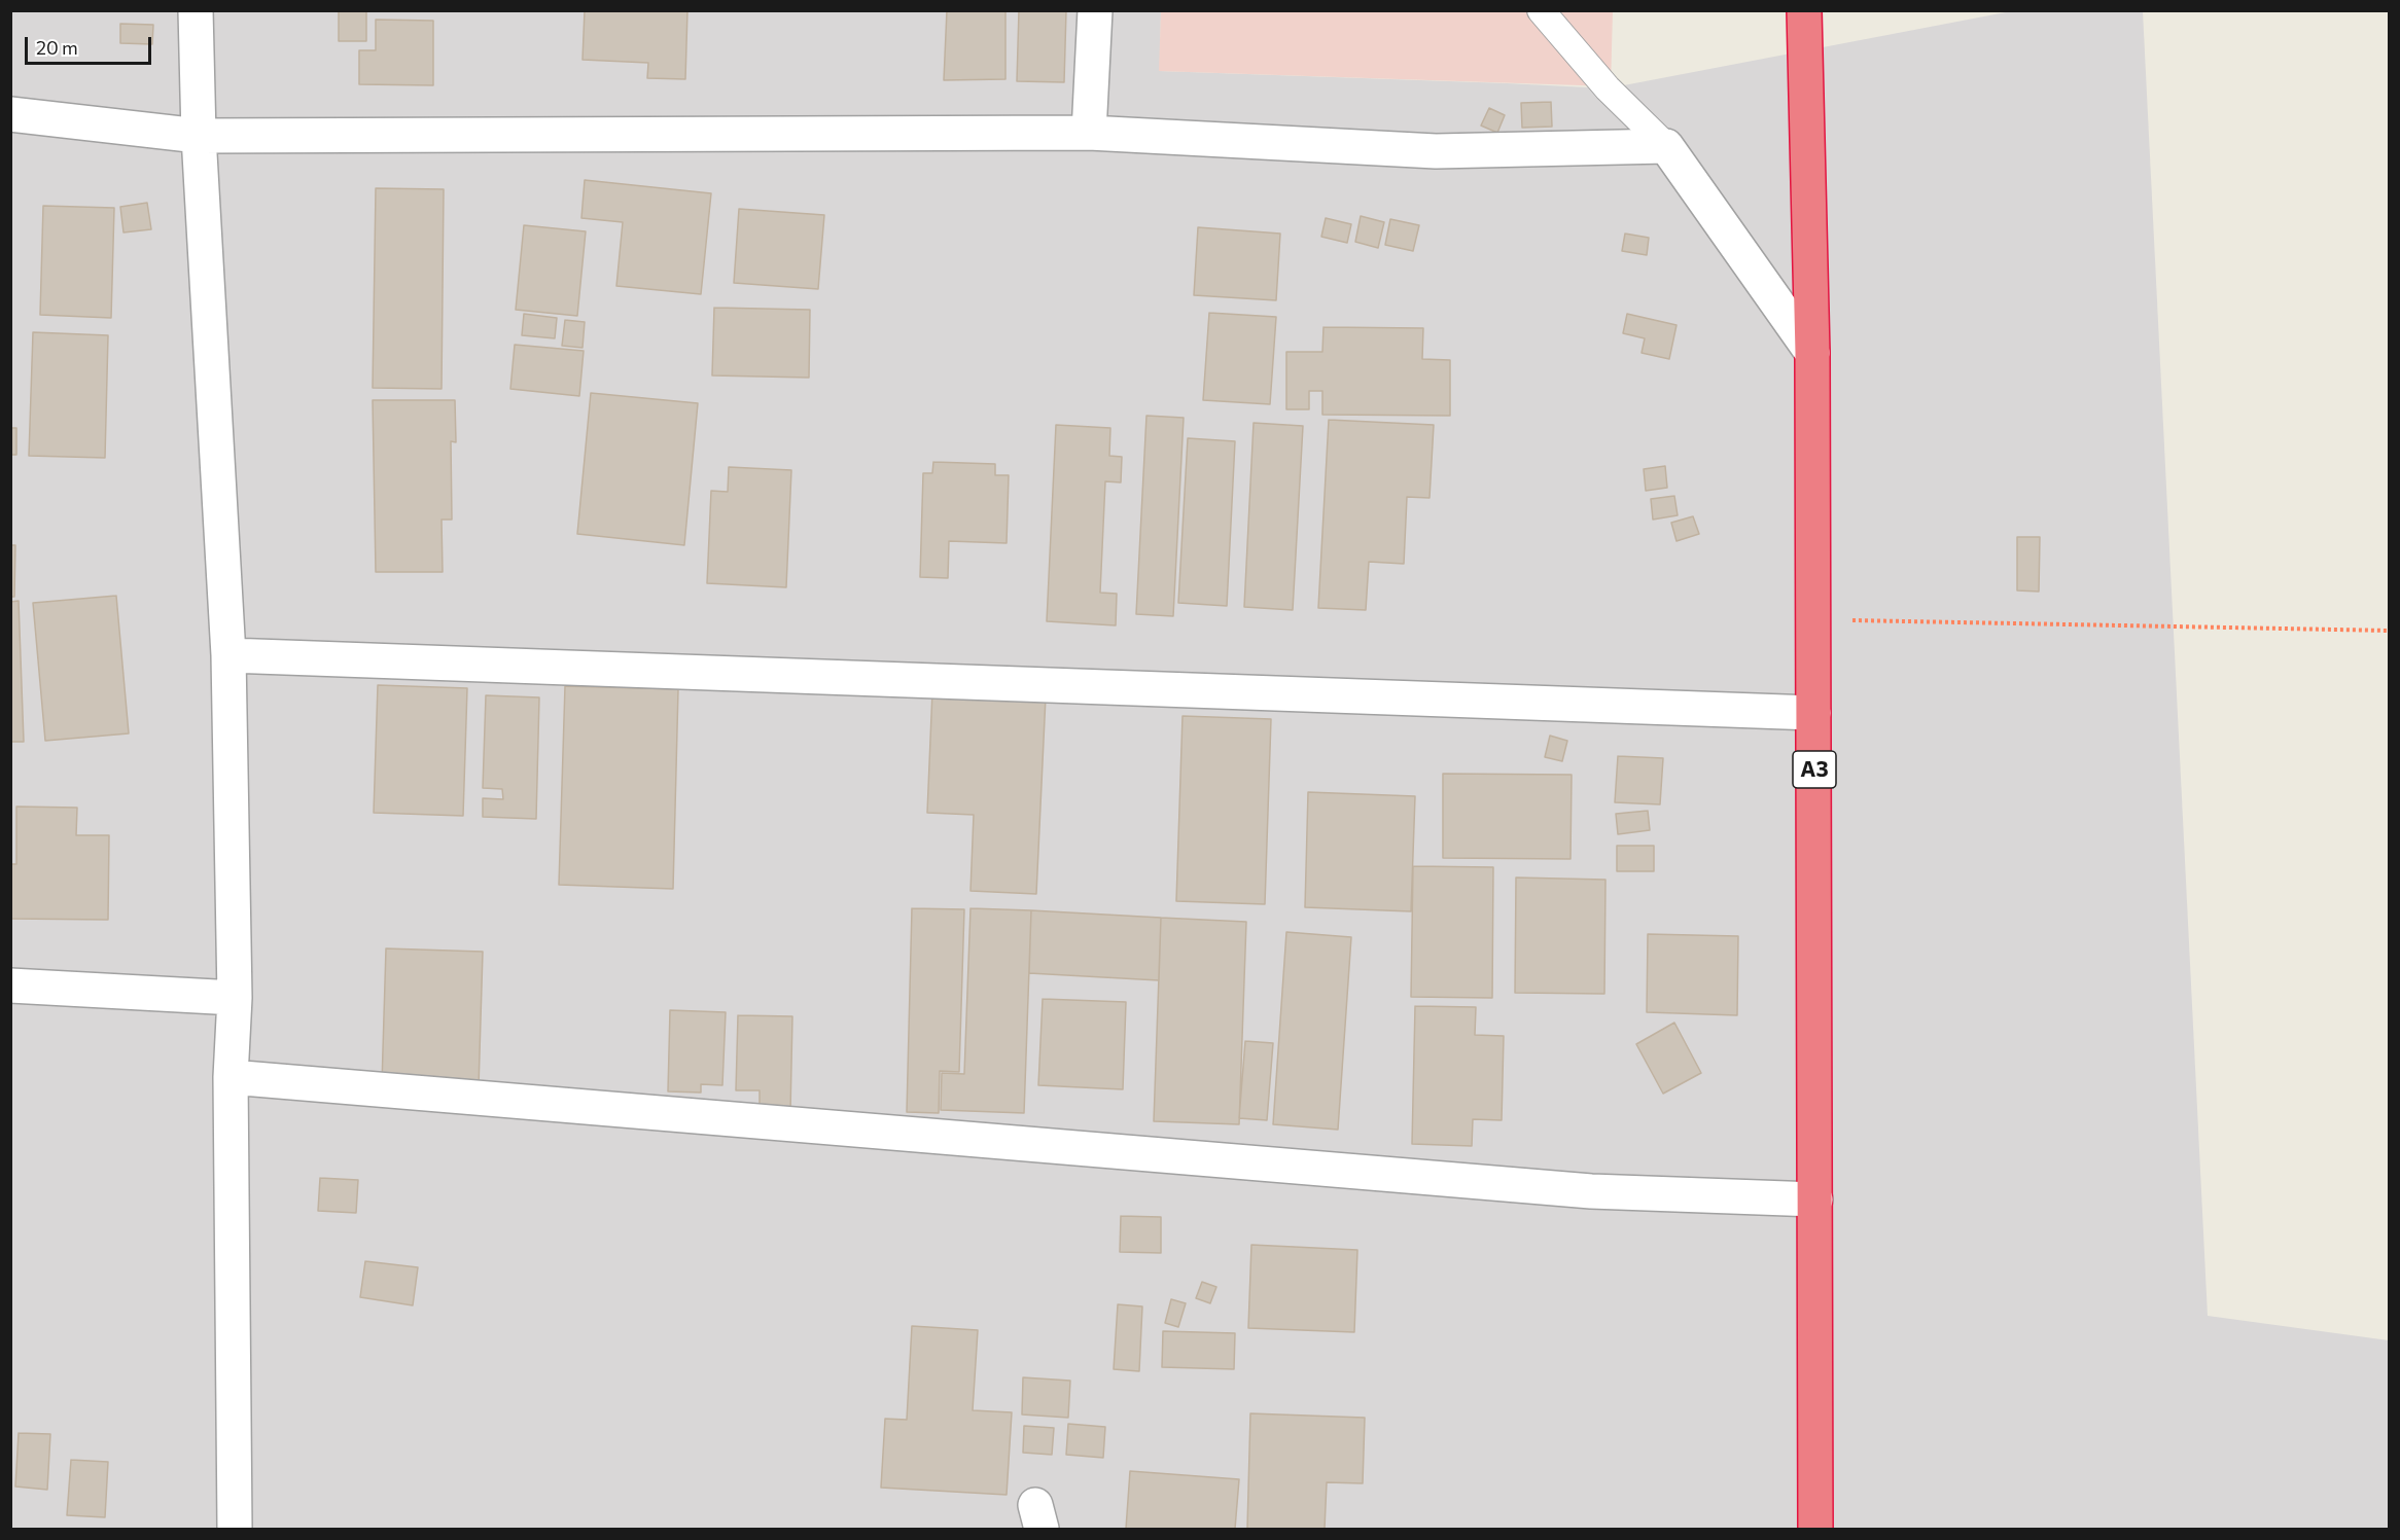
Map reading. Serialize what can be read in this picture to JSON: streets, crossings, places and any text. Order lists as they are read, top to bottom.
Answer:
{
  "streets": {
    "highway": ["A3"]
  },
  "scale_bar": "20 m"
}
